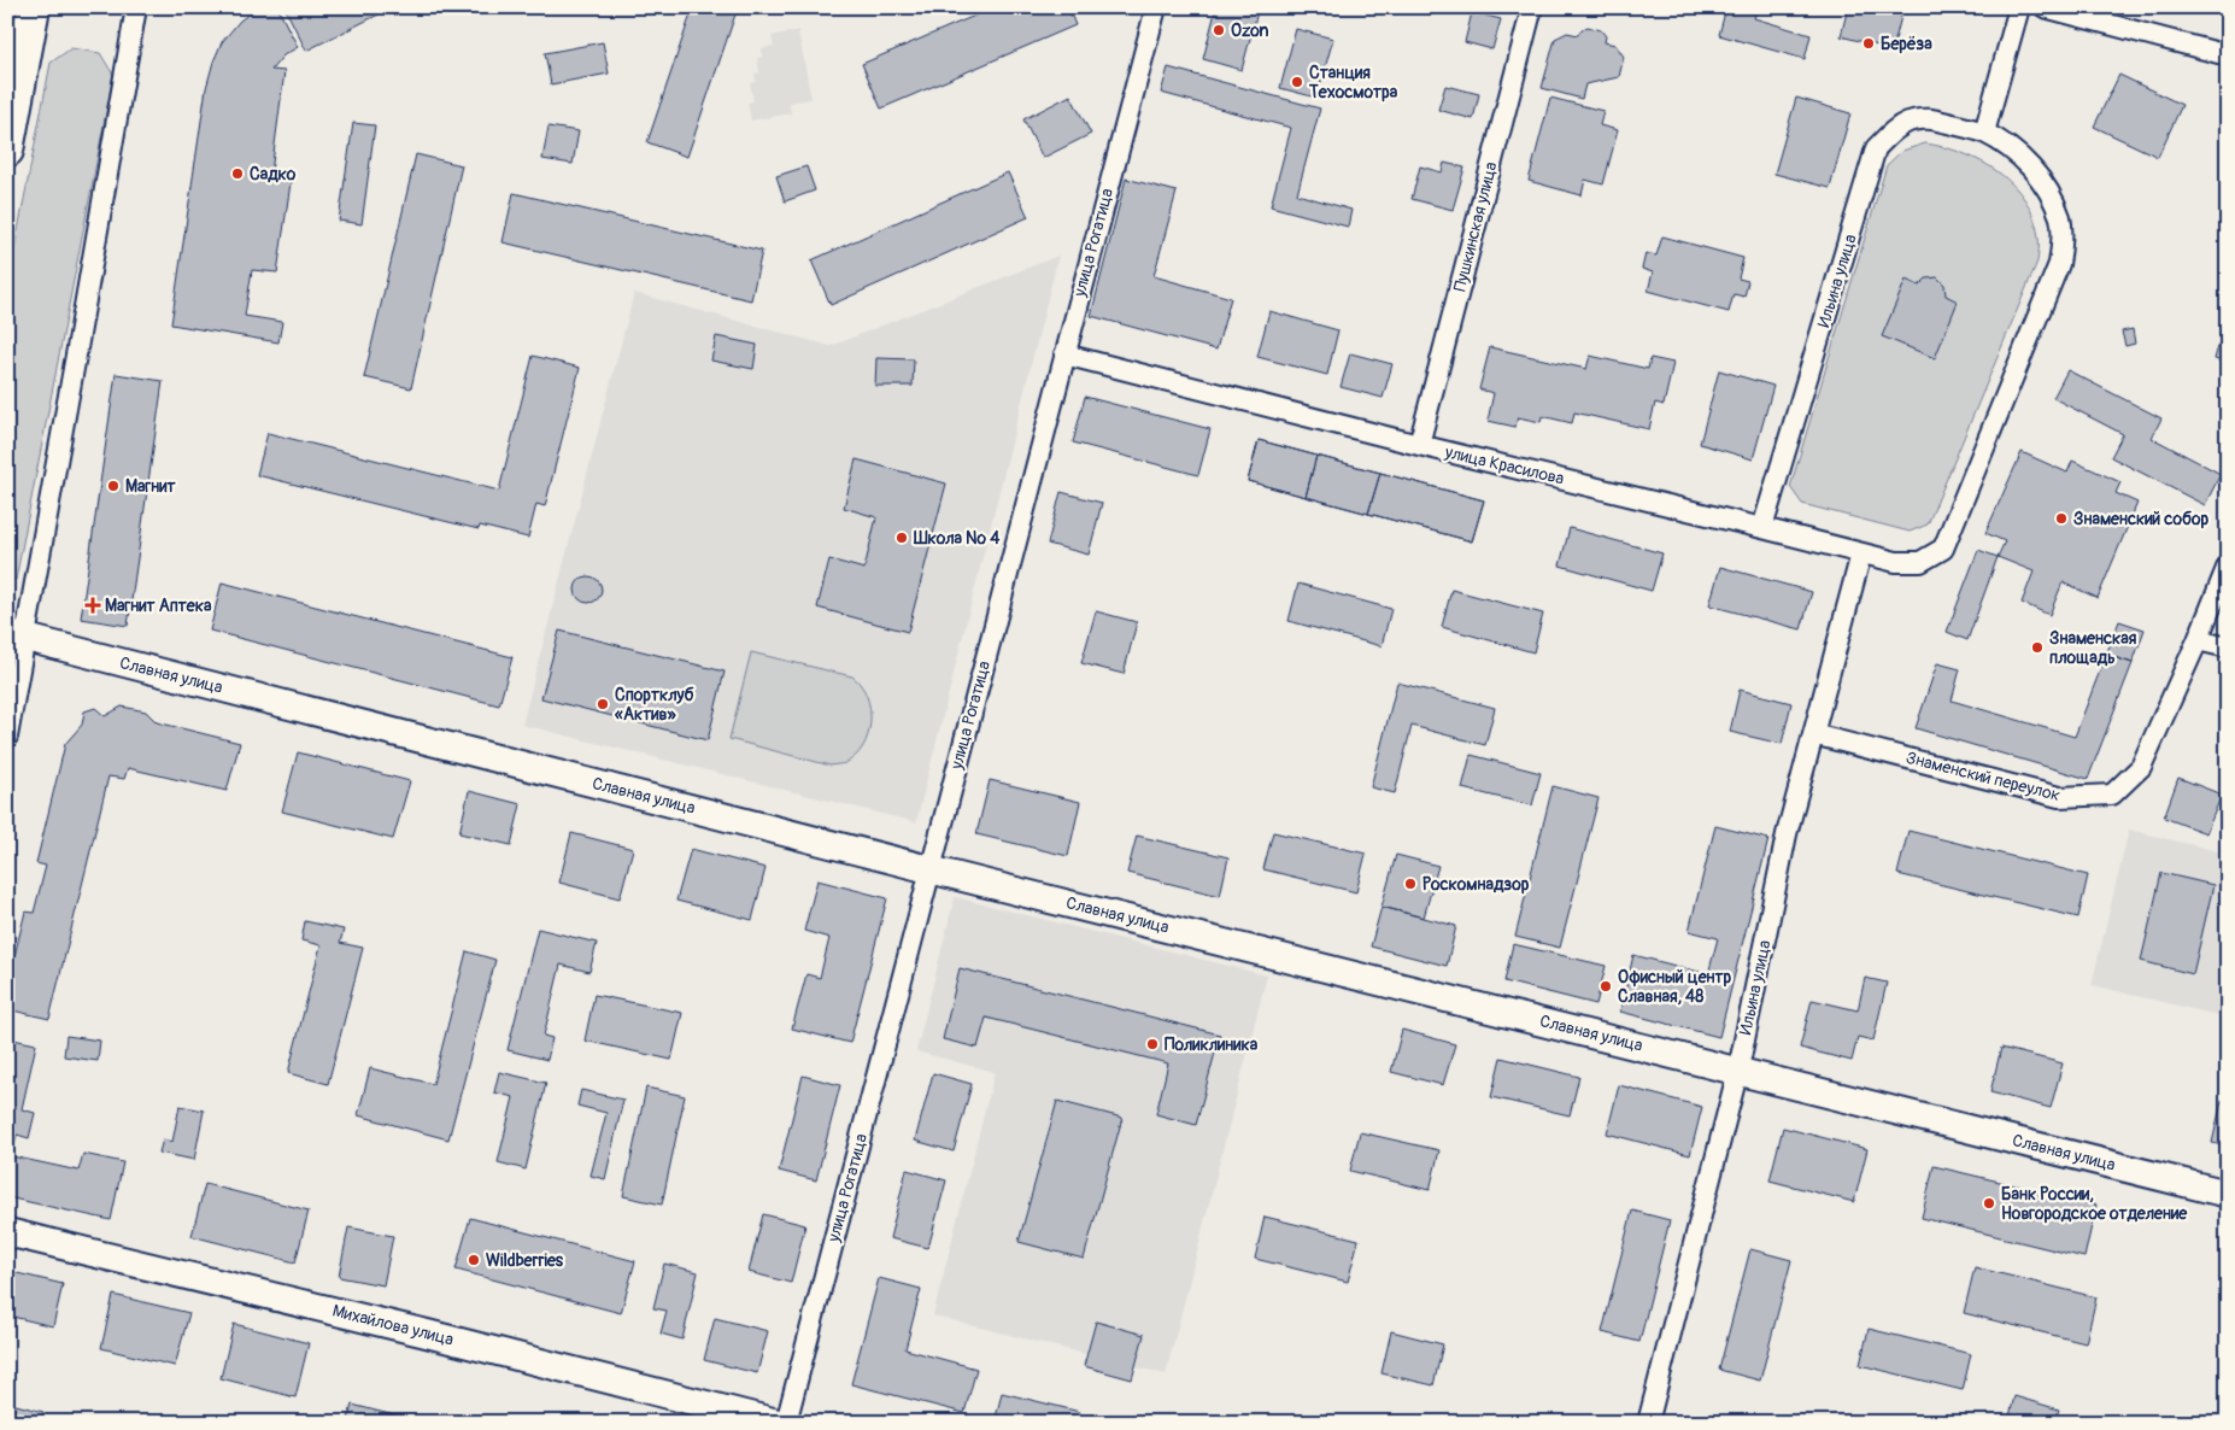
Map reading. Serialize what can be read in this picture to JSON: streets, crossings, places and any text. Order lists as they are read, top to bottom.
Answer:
{
  "streets": {
    "street": [
      "Пушкинская улица",
      "улица Рогатица",
      "Ильина улица",
      "улица Красилова",
      "Славная улица",
      "Знаменский переулок",
      "Михайлова улица"
    ]
  },
  "crossings": [
    ["Пушкинская улица", "улица Красилова"],
    ["улица Рогатица", "улица Красилова"],
    ["улица Рогатица", "Славная улица"],
    ["Ильина улица", "улица Красилова"],
    ["Ильина улица", "Славная улица"],
    ["Ильина улица", "Знаменский переулок"]
  ],
  "places": {
    "other": [
      "Ozon",
      "Берёза",
      "Станция Техосмотра",
      "Садко",
      "Магнит",
      "Знаменский собор",
      "Школа № 4",
      "Знаменская площадь",
      "Спортклуб «Актив»",
      "Роскомнадзор",
      "Офисный центр Славная, 48",
      "Поликлиника",
      "Банк России, Новгородское отделение",
      "Wildberries"
    ],
    "health": ["Магнит Аптека"]
  }
}
